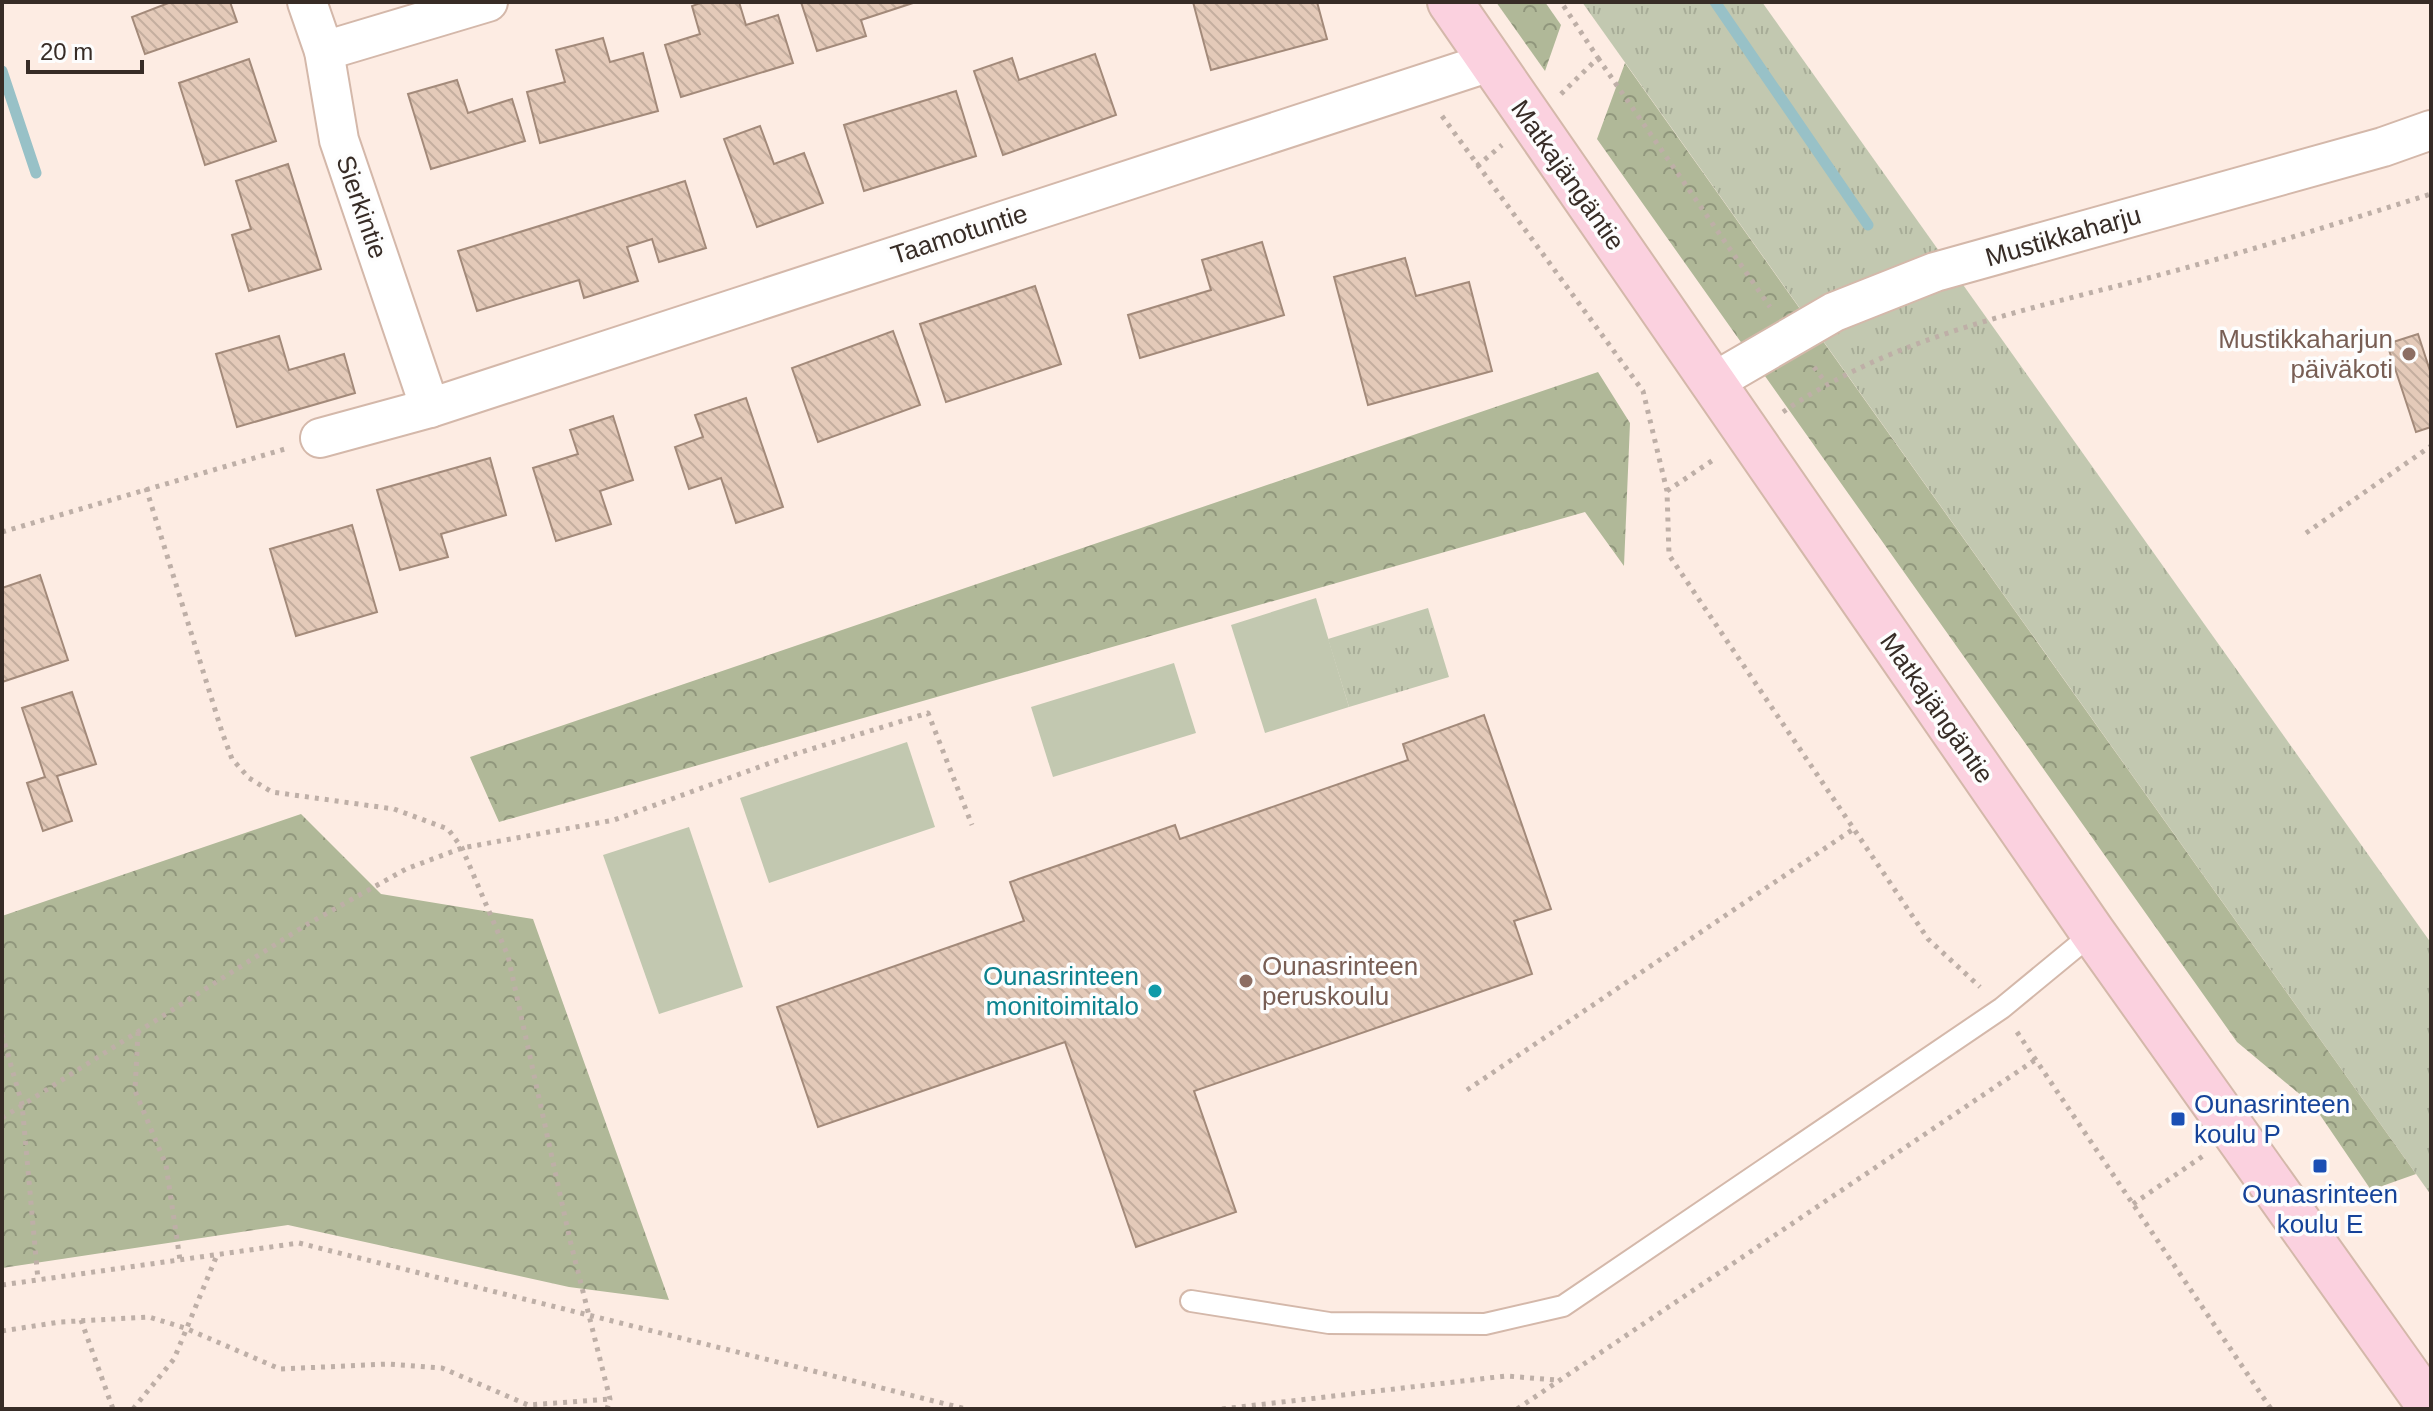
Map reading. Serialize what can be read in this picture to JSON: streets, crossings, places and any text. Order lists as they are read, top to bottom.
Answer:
{
  "streets": {
    "street": [
      "Matkajängäntie",
      "Sierkintie",
      "Taamotuntie",
      "Mustikkaharju"
    ]
  },
  "crossings": [
    ["Matkajängäntie", "Taamotuntie"],
    ["Matkajängäntie", "Mustikkaharju"],
    ["Sierkintie", "Taamotuntie"]
  ],
  "places": {
    "other": ["Mustikkaharjun päiväkoti", "Ounasrinteen peruskoulu", "Ounasrinteen monitoimitalo"],
    "transit": ["Ounasrinteen koulu P", "Ounasrinteen koulu E"]
  },
  "scale_bar": "20 m"
}
